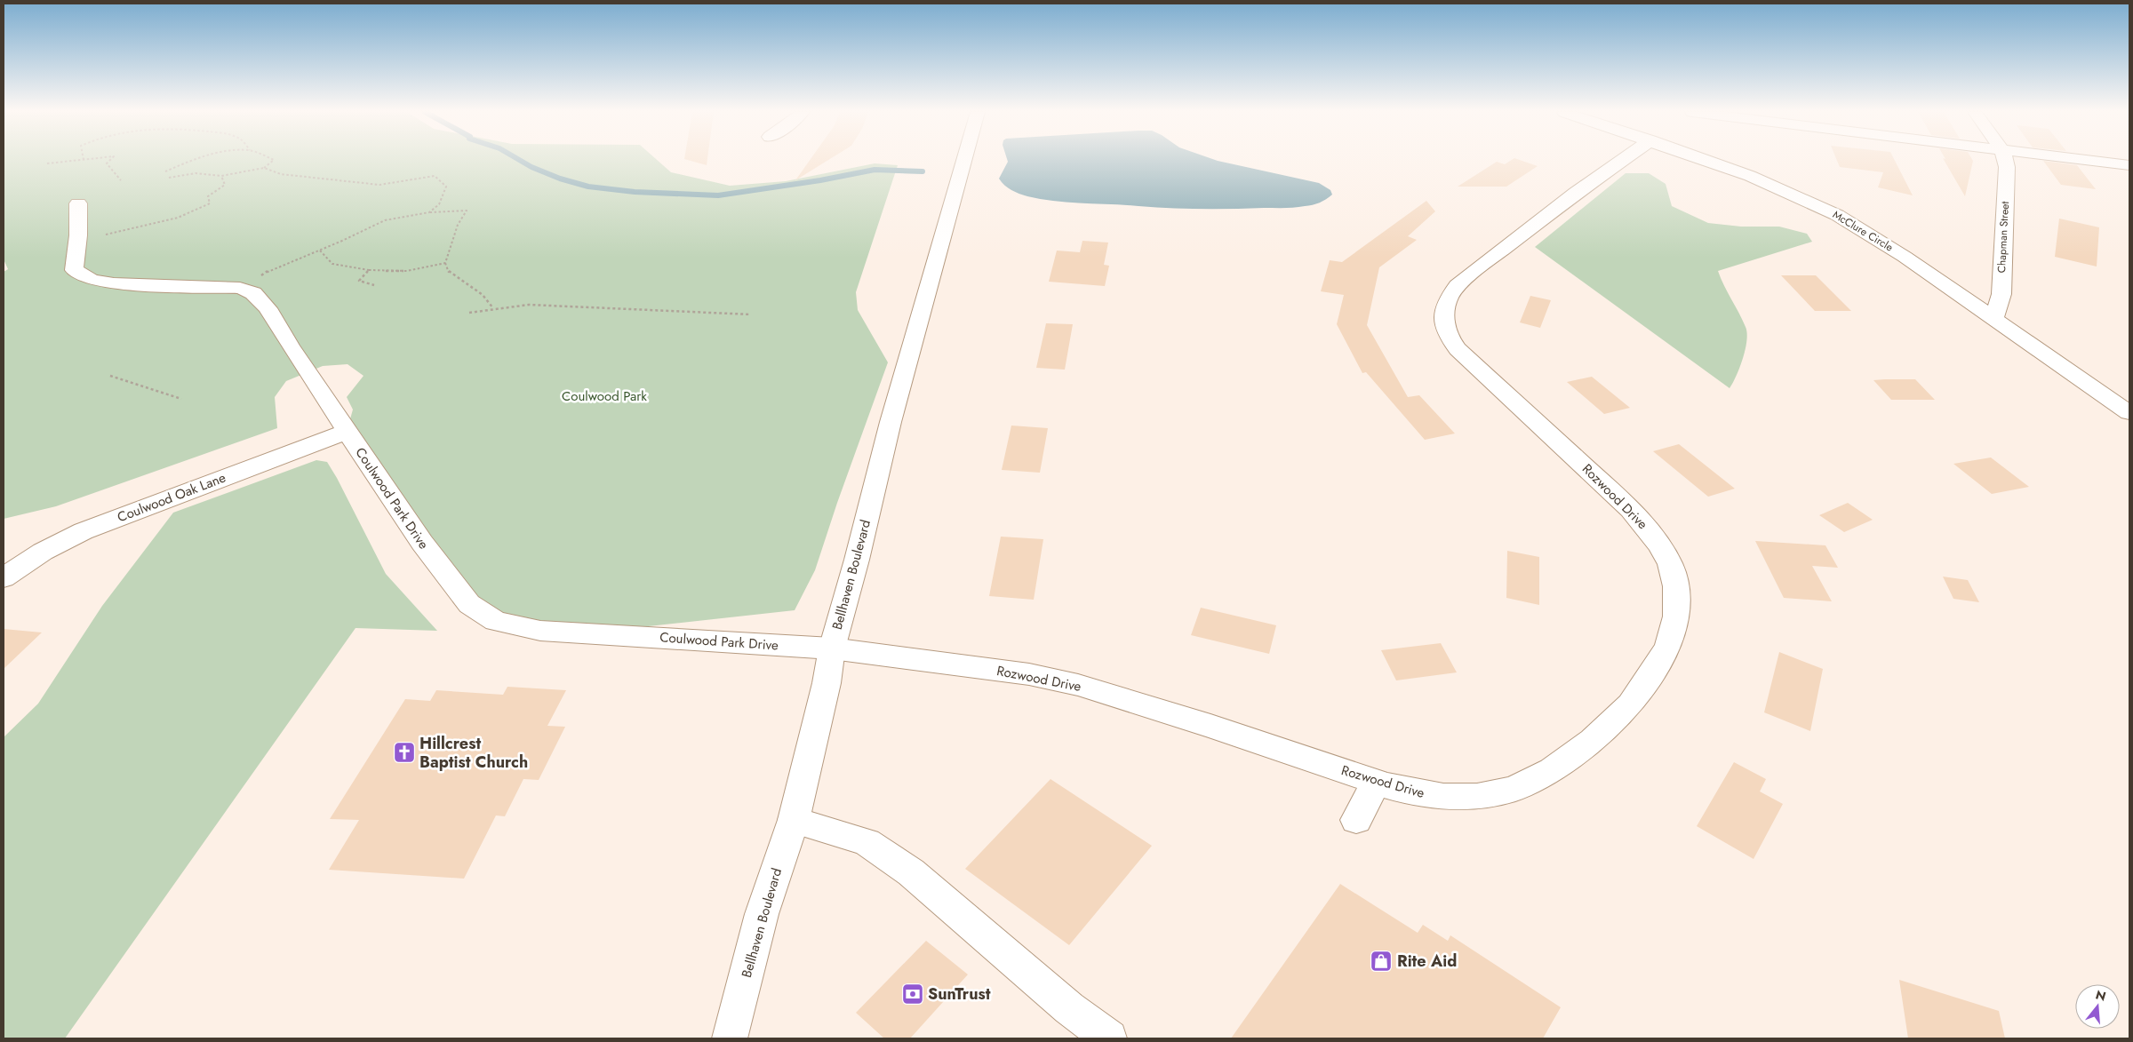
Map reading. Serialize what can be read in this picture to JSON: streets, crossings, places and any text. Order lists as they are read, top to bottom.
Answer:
{
  "streets": {
    "street": [
      "McClure Circle",
      "Chapman Street",
      "Rozwood Drive",
      "Coulwood Oak Lane",
      "Coulwood Park Drive",
      "Bellhaven Boulevard"
    ]
  },
  "crossings": [
    ["McClure Circle", "Chapman Street"],
    ["Rozwood Drive", "Coulwood Park Drive"],
    ["Rozwood Drive", "Bellhaven Boulevard"],
    ["Coulwood Oak Lane", "Coulwood Park Drive"],
    ["Coulwood Park Drive", "Bellhaven Boulevard"]
  ],
  "parks": ["Coulwood Park"],
  "places": {
    "church": ["Hillcrest Baptist Church"],
    "shop": ["Rite Aid"],
    "bank": ["SunTrust"]
  },
  "north": "top"
}
